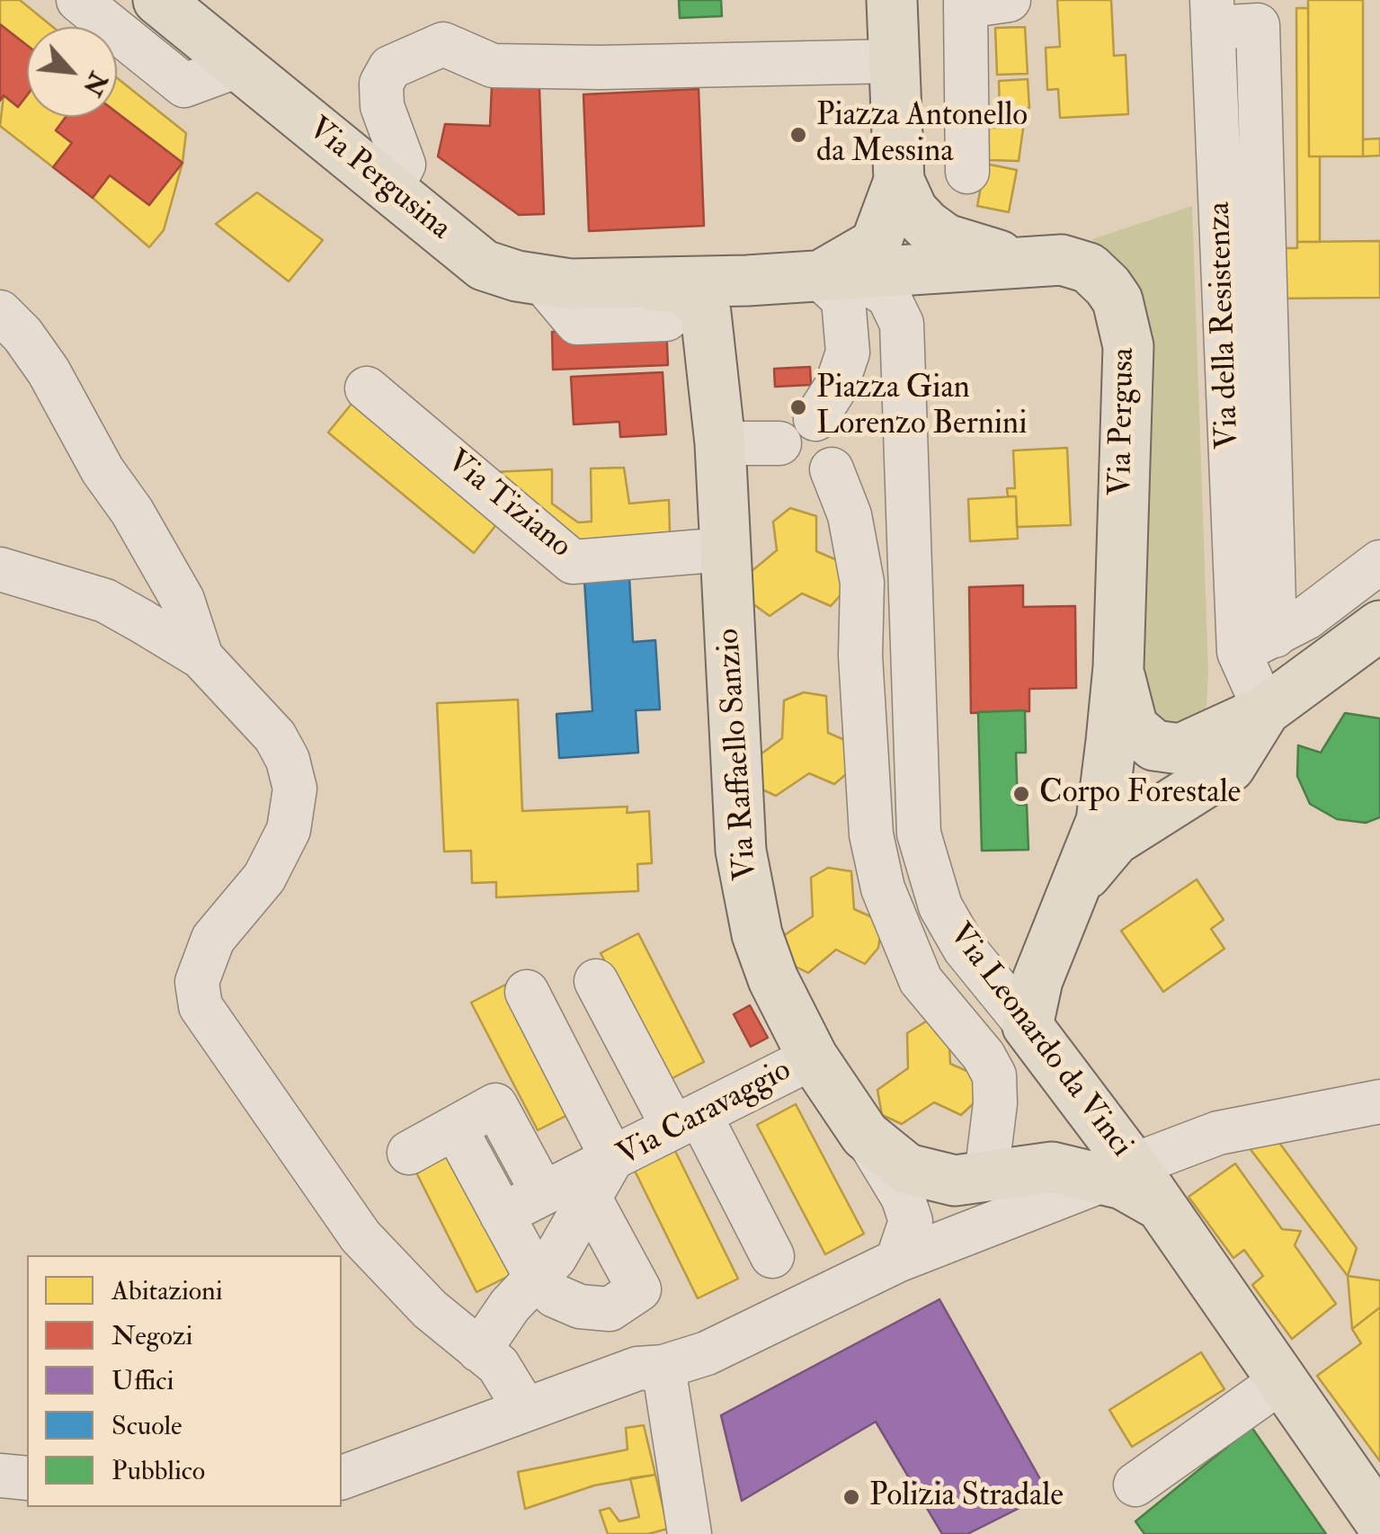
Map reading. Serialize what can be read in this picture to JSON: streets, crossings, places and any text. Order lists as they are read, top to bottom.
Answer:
{
  "streets": {
    "main road": [
      "Via Pergusina",
      "Via Pergusa",
      "Via Raffaello Sanzio",
      "Via Leonardo da Vinci"
    ],
    "street": ["Via della Resistenza", "Via Tiziano", "Via Caravaggio"]
  },
  "crossings": [
    ["Via Pergusina", "Via Pergusa"],
    ["Via Pergusa", "Via Leonardo da Vinci"],
    ["Via Tiziano", "Via Raffaello Sanzio"],
    ["Via Raffaello Sanzio", "Via Leonardo da Vinci"],
    ["Via Raffaello Sanzio", "Via Caravaggio"]
  ],
  "places": [
    "Piazza Antonello da Messina",
    "Piazza Gian Lorenzo Bernini",
    "Corpo Forestale",
    "Polizia Stradale"
  ],
  "legend": [
    "Abitazioni",
    "Negozi",
    "Uffici",
    "Scuole",
    "Pubblico"
  ],
  "north": "bottom right"
}
